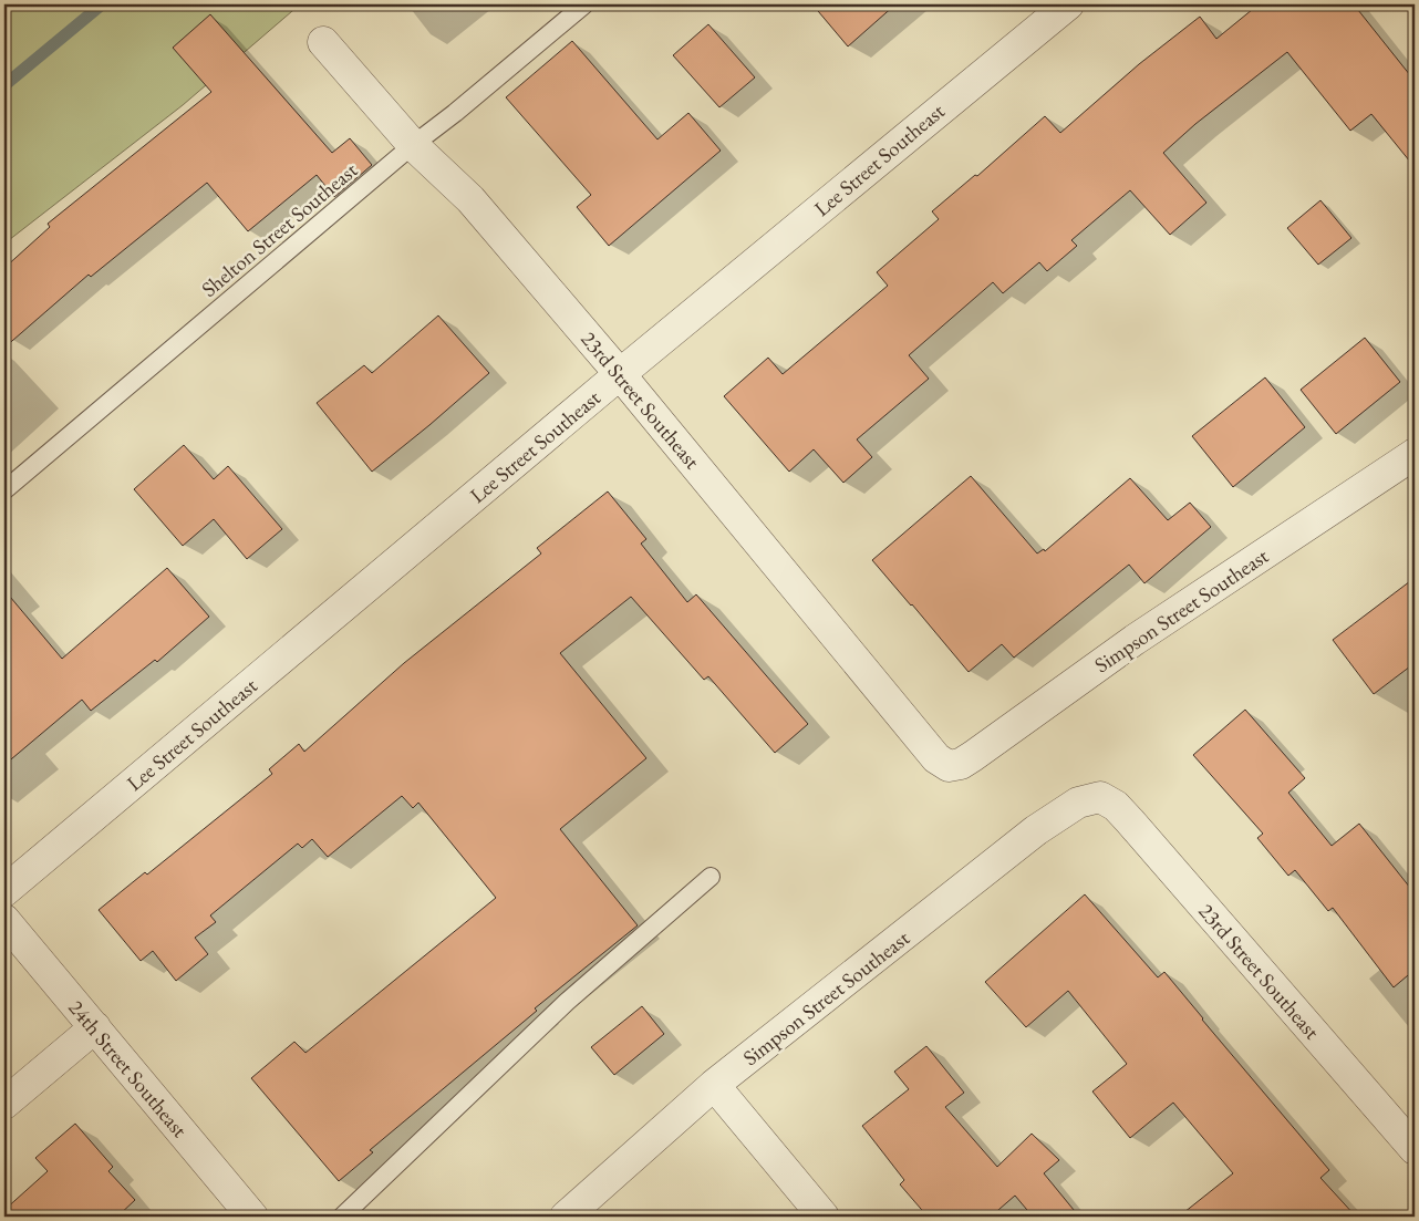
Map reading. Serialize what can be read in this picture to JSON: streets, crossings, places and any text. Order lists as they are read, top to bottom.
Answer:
{
  "streets": {
    "street": [
      "Lee Street Southeast",
      "23rd Street Southeast",
      "Simpson Street Southeast",
      "24th Street Southeast"
    ],
    "lane": ["Shelton Street Southeast"]
  },
  "crossings": [
    ["Lee Street Southeast", "23rd Street Southeast"],
    ["Shelton Street Southeast", "23rd Street Southeast"],
    ["23rd Street Southeast", "Simpson Street Southeast"]
  ]
}
